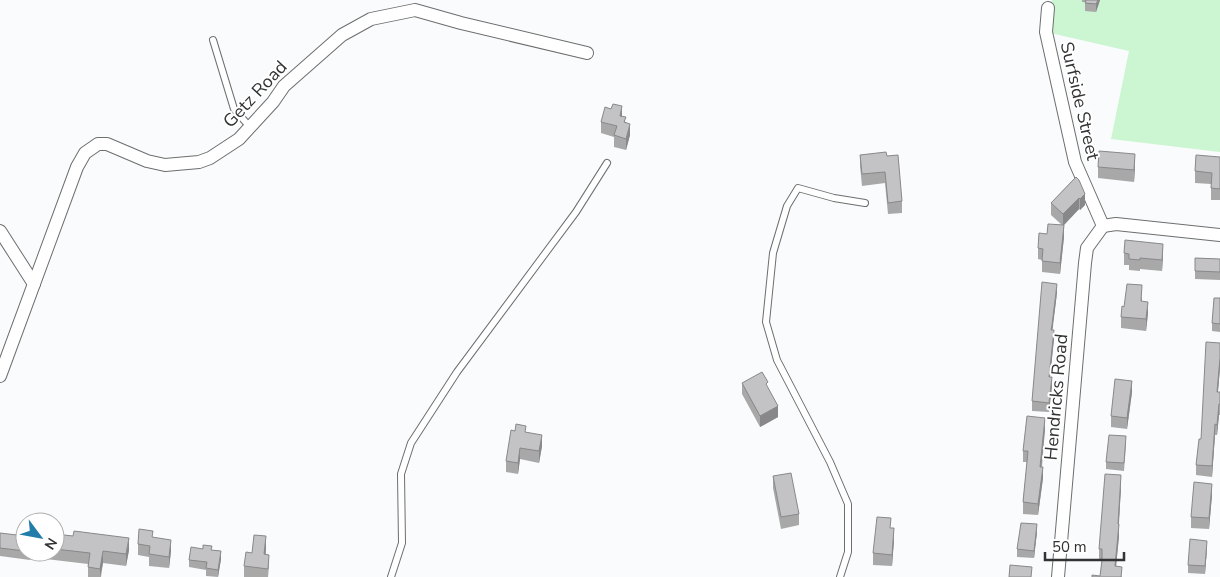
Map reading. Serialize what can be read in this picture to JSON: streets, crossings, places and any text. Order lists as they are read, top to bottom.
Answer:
{
  "streets": {
    "street": ["Getz Road", "Surfside Street", "Hendricks Road"]
  },
  "crossings": [
    ["Surfside Street", "Hendricks Road"]
  ],
  "scale_bar": "50 m",
  "north": "bottom right"
}
